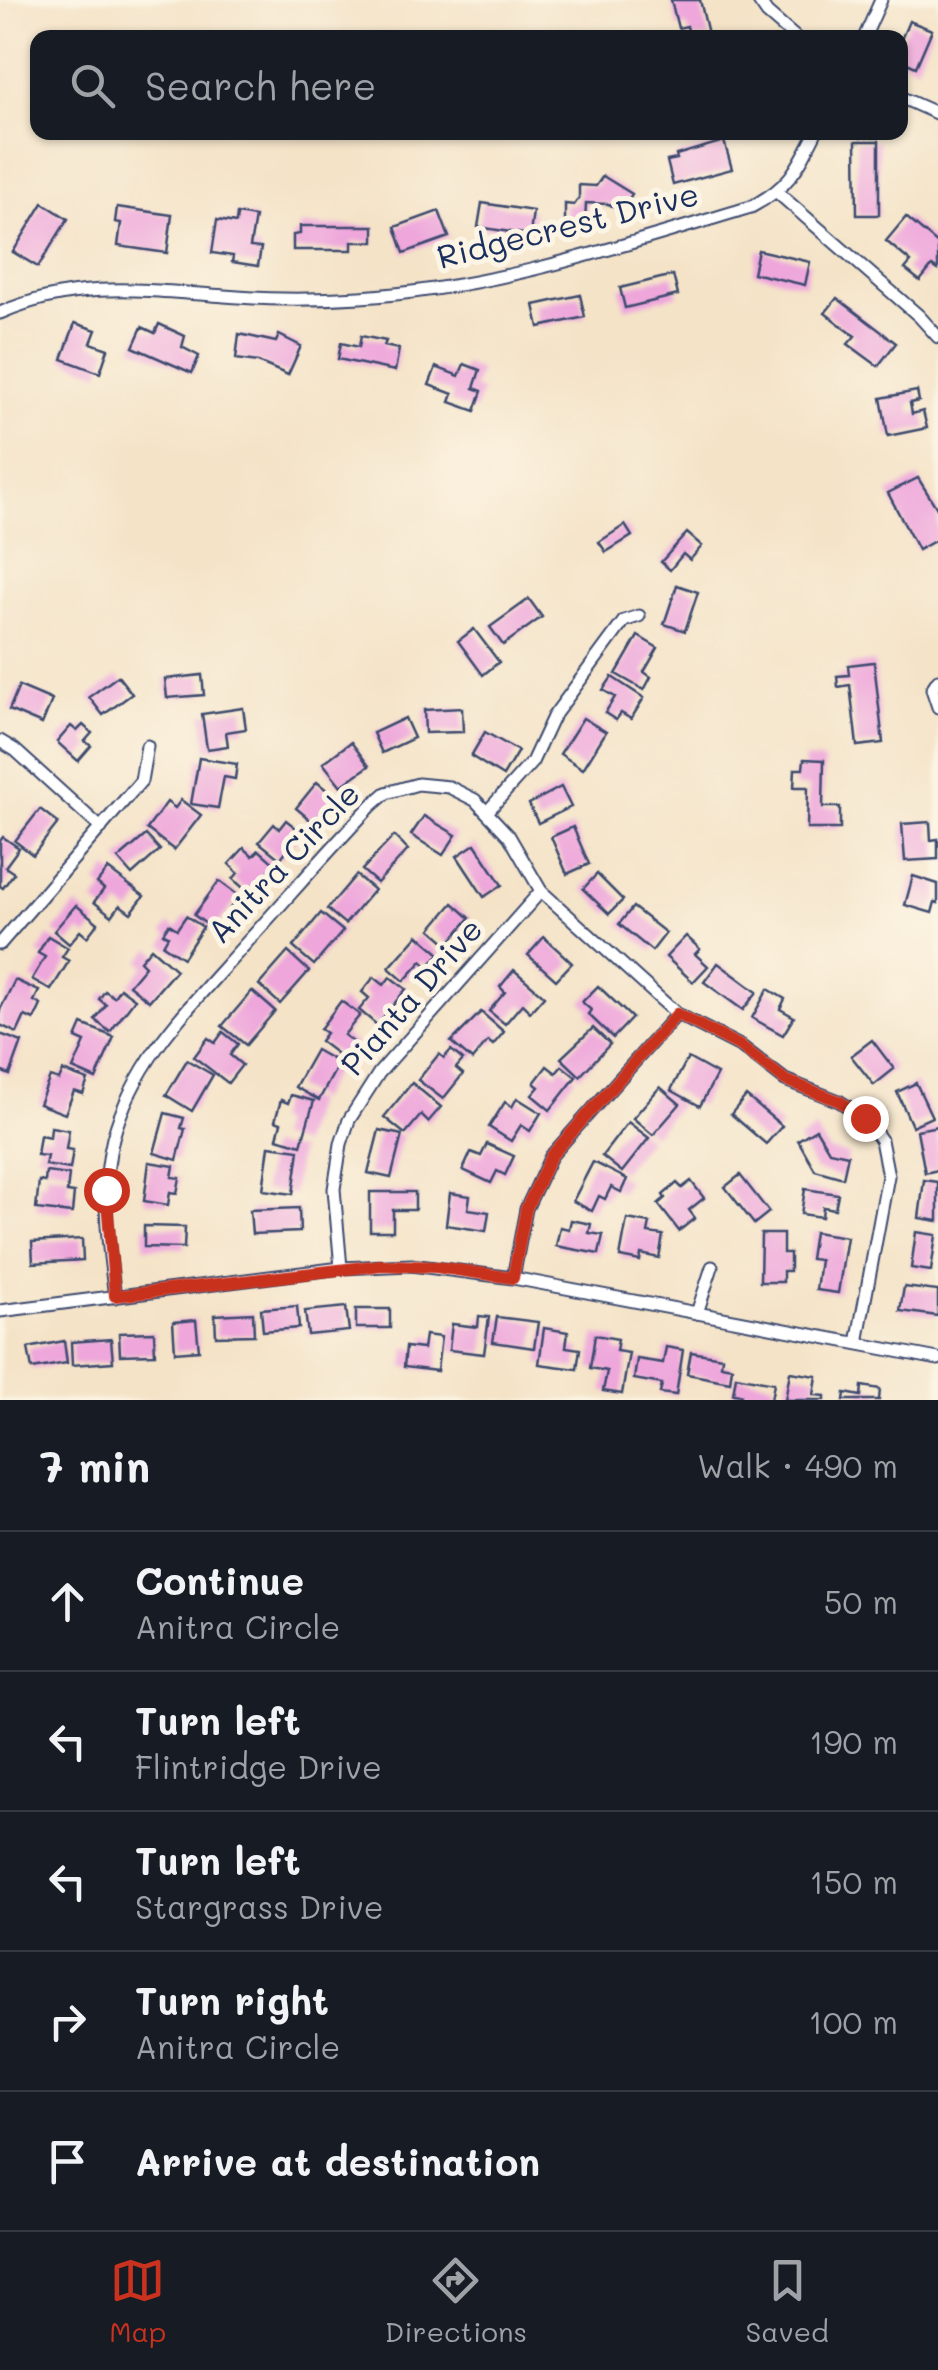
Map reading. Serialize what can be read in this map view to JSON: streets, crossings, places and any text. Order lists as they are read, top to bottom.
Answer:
{
  "streets": {
    "street": ["Ridgecrest Drive", "Anitra Circle", "Pianta Drive"]
  },
  "crossings": [
    ["Anitra Circle", "Pianta Drive"]
  ],
  "page": {
    "search": "Search here",
    "heading": ["7 min", "Walk · 490 m"],
    "list": [
      ["Continue", "Anitra Circle", "50 m"],
      ["Turn left", "Flintridge Drive", "190 m"],
      ["Turn left", "Stargrass Drive", "150 m"],
      ["Turn right", "Anitra Circle", "100 m"],
      "Arrive at destination"
    ],
    "nav": ["Map", "Directions", "Saved"]
  }
}
